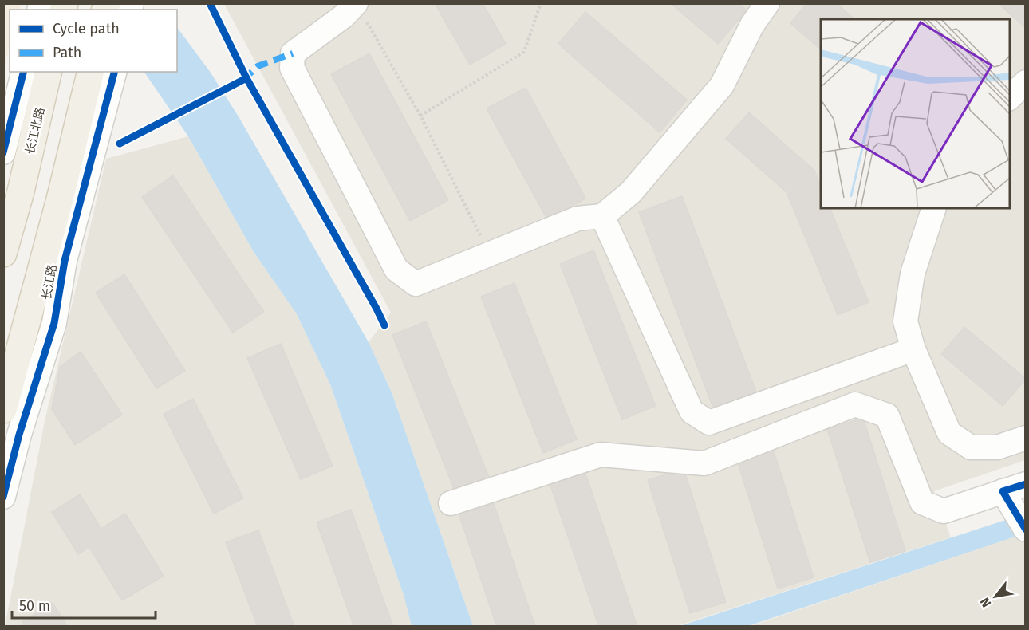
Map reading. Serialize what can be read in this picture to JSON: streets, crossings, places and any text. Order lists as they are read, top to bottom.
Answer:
{
  "streets": {
    "main road": ["长江北路", "长江路"]
  },
  "legend": ["Cycle path", "Path"],
  "scale_bar": "50 m",
  "north": "bottom left"
}
